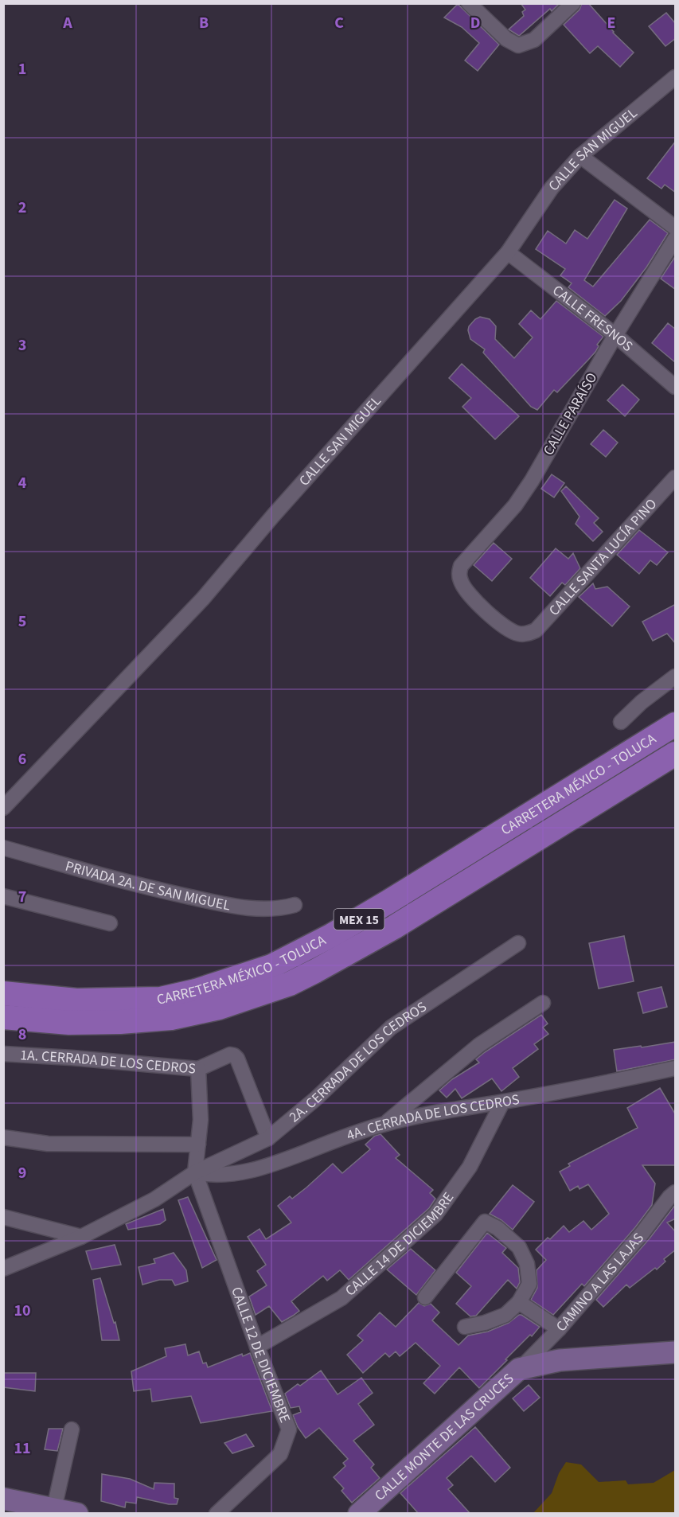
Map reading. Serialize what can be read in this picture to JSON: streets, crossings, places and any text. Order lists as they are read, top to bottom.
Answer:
{
  "streets": {
    "main road": ["CARRETERA MÉXICO - TOLUCA", "MEX 15"],
    "street": [
      "CALLE SAN MIGUEL",
      "CALLE FRESNOS",
      "CALLE PARAÍSO",
      "CALLE SANTA LUCÍA PINO",
      "PRIVADA 2A. DE SAN MIGUEL",
      "1A. CERRADA DE LOS CEDROS",
      "2A. CERRADA DE LOS CEDROS",
      "4A. CERRADA DE LOS CEDROS",
      "CALLE 14 DE DICIEMBRE",
      "CAMINO A LAS LAJAS",
      "CALLE 12 DE DICIEMBRE",
      "CALLE MONTE DE LAS CRUCES"
    ]
  },
  "crossings": [
    ["CALLE SAN MIGUEL", "CALLE FRESNOS"],
    ["CALLE FRESNOS", "CALLE PARAÍSO"],
    ["CALLE PARAÍSO", "CALLE SANTA LUCÍA PINO"],
    ["1A. CERRADA DE LOS CEDROS", "2A. CERRADA DE LOS CEDROS"],
    ["2A. CERRADA DE LOS CEDROS", "4A. CERRADA DE LOS CEDROS"],
    ["2A. CERRADA DE LOS CEDROS", "CALLE 12 DE DICIEMBRE"],
    ["4A. CERRADA DE LOS CEDROS", "CALLE 14 DE DICIEMBRE"],
    ["4A. CERRADA DE LOS CEDROS", "CALLE 12 DE DICIEMBRE"],
    ["CALLE 14 DE DICIEMBRE", "CALLE 12 DE DICIEMBRE"],
    ["CAMINO A LAS LAJAS", "CALLE MONTE DE LAS CRUCES"]
  ],
  "grid": {
    "columns": [
      "A",
      "B",
      "C",
      "D",
      "E"
    ],
    "rows": [
      "1",
      "2",
      "3",
      "4",
      "5",
      "6",
      "7",
      "8",
      "9",
      "10",
      "11"
    ]
  }
}
